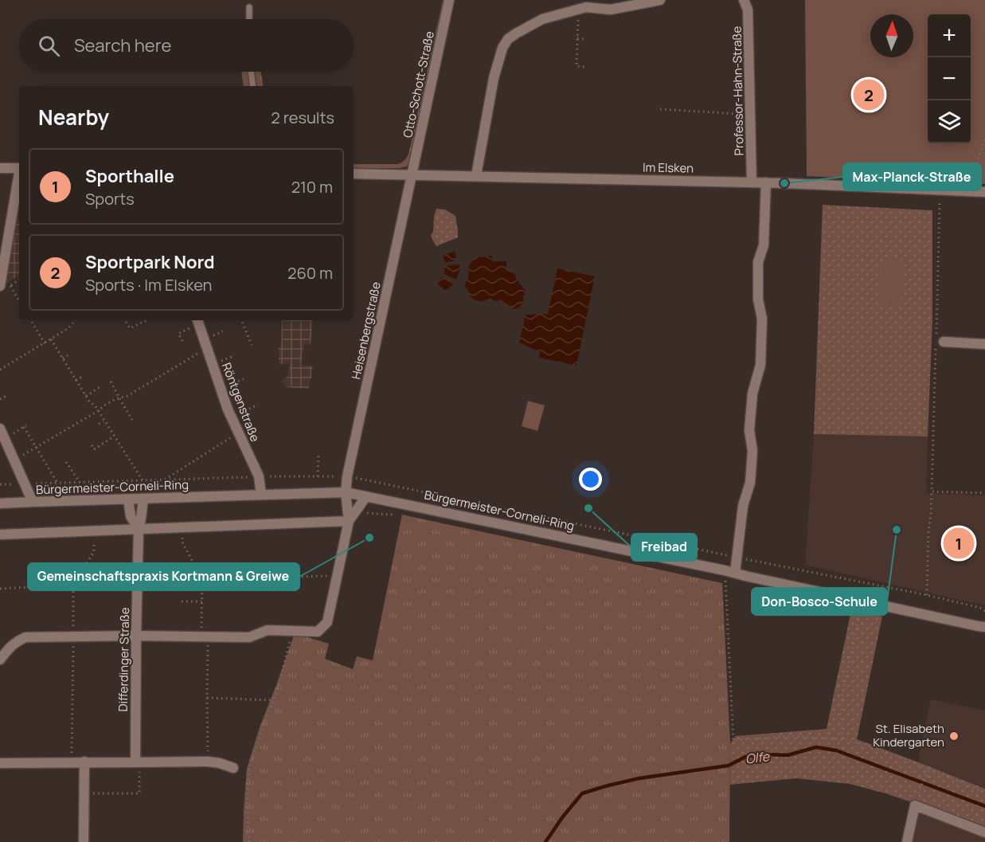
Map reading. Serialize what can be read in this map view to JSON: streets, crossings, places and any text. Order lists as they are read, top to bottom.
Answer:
{
  "streets": {
    "street": [
      "Otto-Schott-Straße",
      "Professor-Hahn-Straße",
      "Im Elsken",
      "Heisenbergstraße",
      "Röntgenstraße",
      "Bürgermeister-Corneli-Ring",
      "Differdinger Straße"
    ]
  },
  "crossings": [
    ["Otto-Schott-Straße", "Im Elsken"],
    ["Otto-Schott-Straße", "Heisenbergstraße"],
    ["Professor-Hahn-Straße", "Im Elsken"],
    ["Im Elsken", "Heisenbergstraße"],
    ["Heisenbergstraße", "Bürgermeister-Corneli-Ring"],
    ["Röntgenstraße", "Bürgermeister-Corneli-Ring"],
    ["Bürgermeister-Corneli-Ring", "Differdinger Straße"]
  ],
  "water": ["Olfe"],
  "places": [
    "Max-Planck-Straße",
    "Freibad",
    "Don-Bosco-Schule",
    "Gemeinschaftspraxis Kortmann & Greiwe",
    "St. Elisabeth Kindergarten"
  ],
  "north": "top",
  "page": {
    "map_buttons": ["+", "−"],
    "search": "Search here",
    "pins": ["2", "1"],
    "heading": ["Nearby", "2 results"],
    "list": [
      {
        "mark": "1",
        "name": "Sporthalle",
        "note": "Sports",
        "value": "210 m"
      },
      {
        "mark": "2",
        "name": "Sportpark Nord",
        "note": "Sports · Im Elsken",
        "value": "260 m"
      }
    ]
  }
}
